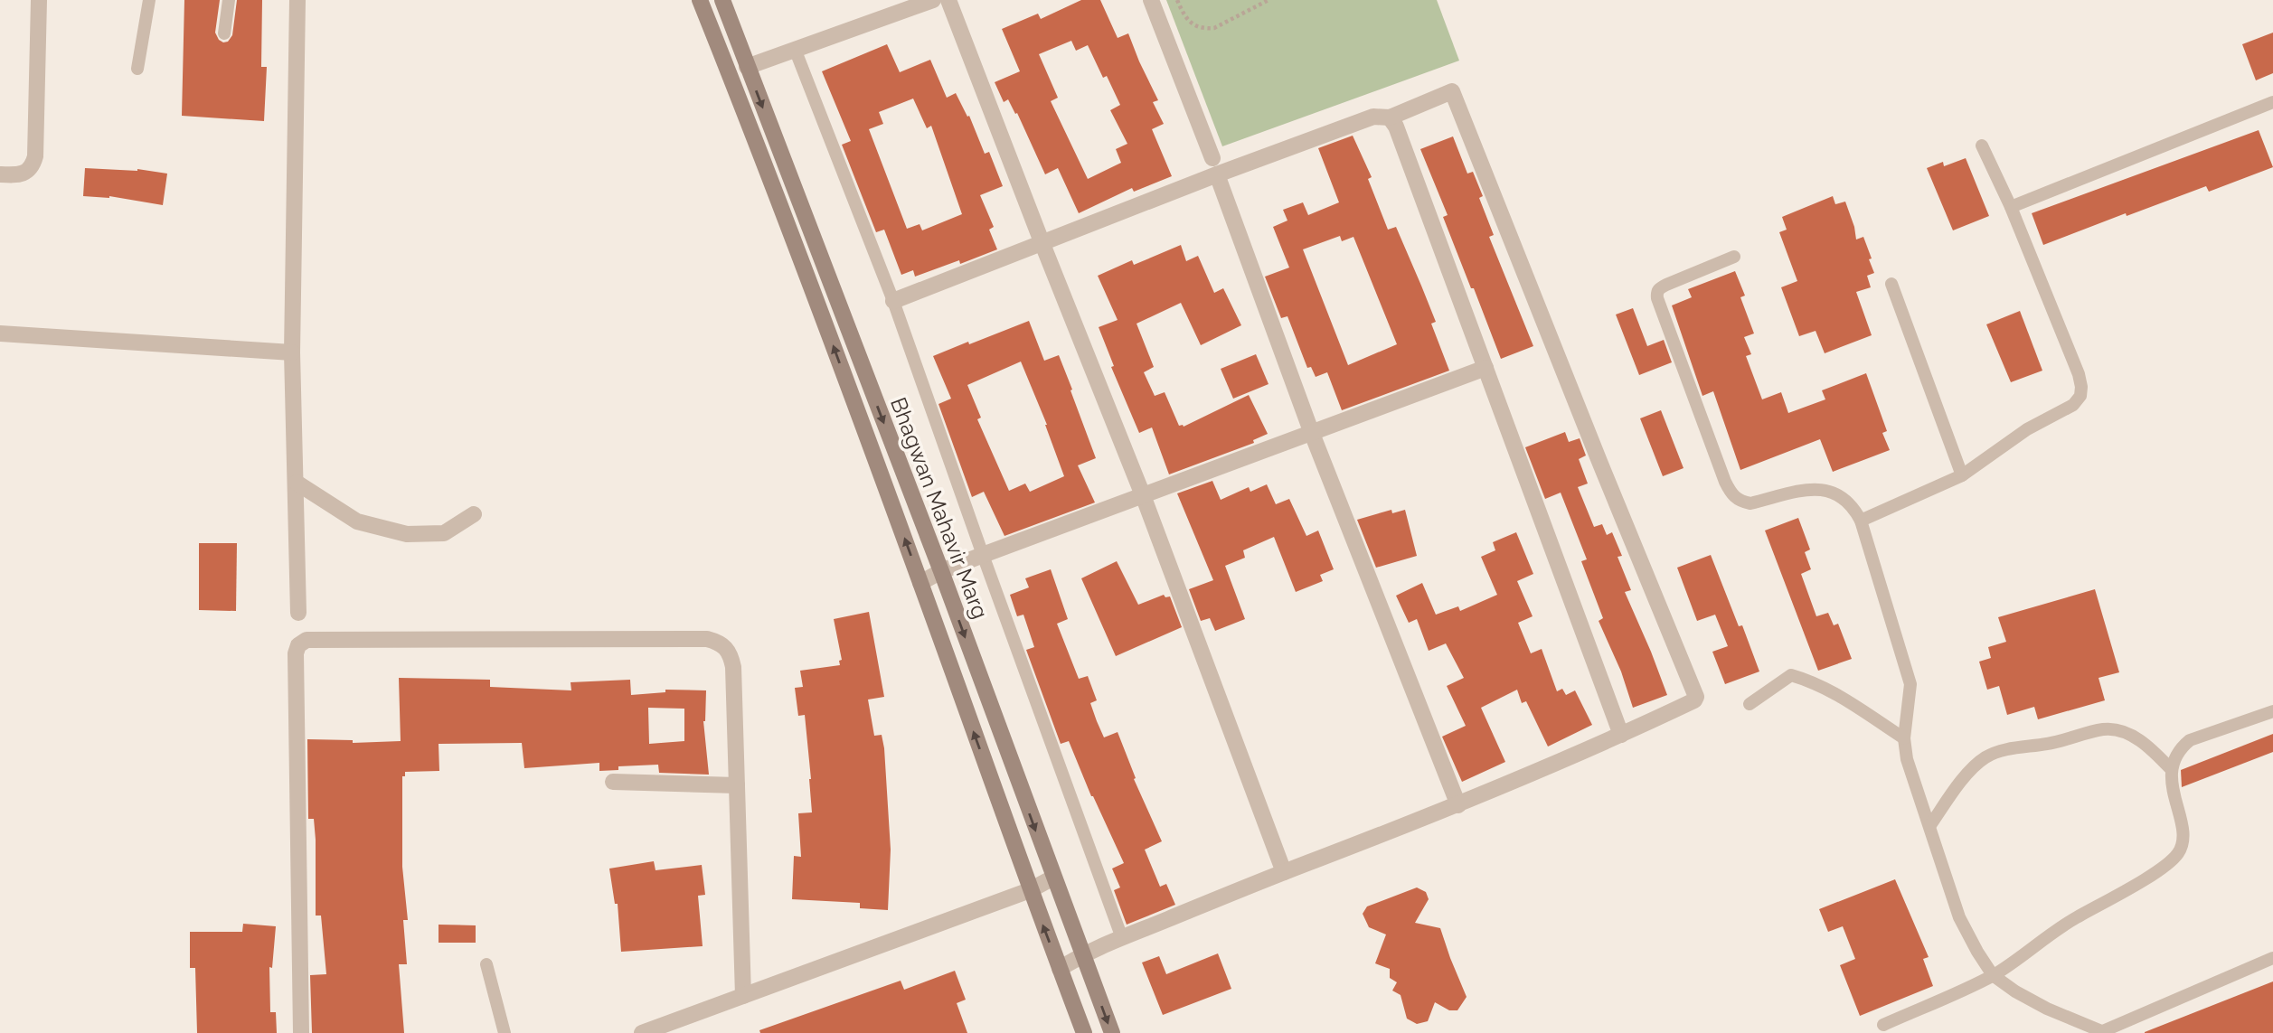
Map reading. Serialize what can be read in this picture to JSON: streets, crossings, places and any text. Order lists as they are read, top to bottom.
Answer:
{
  "streets": {
    "street": ["Bhagwan Mahavir Marg"]
  }
}
